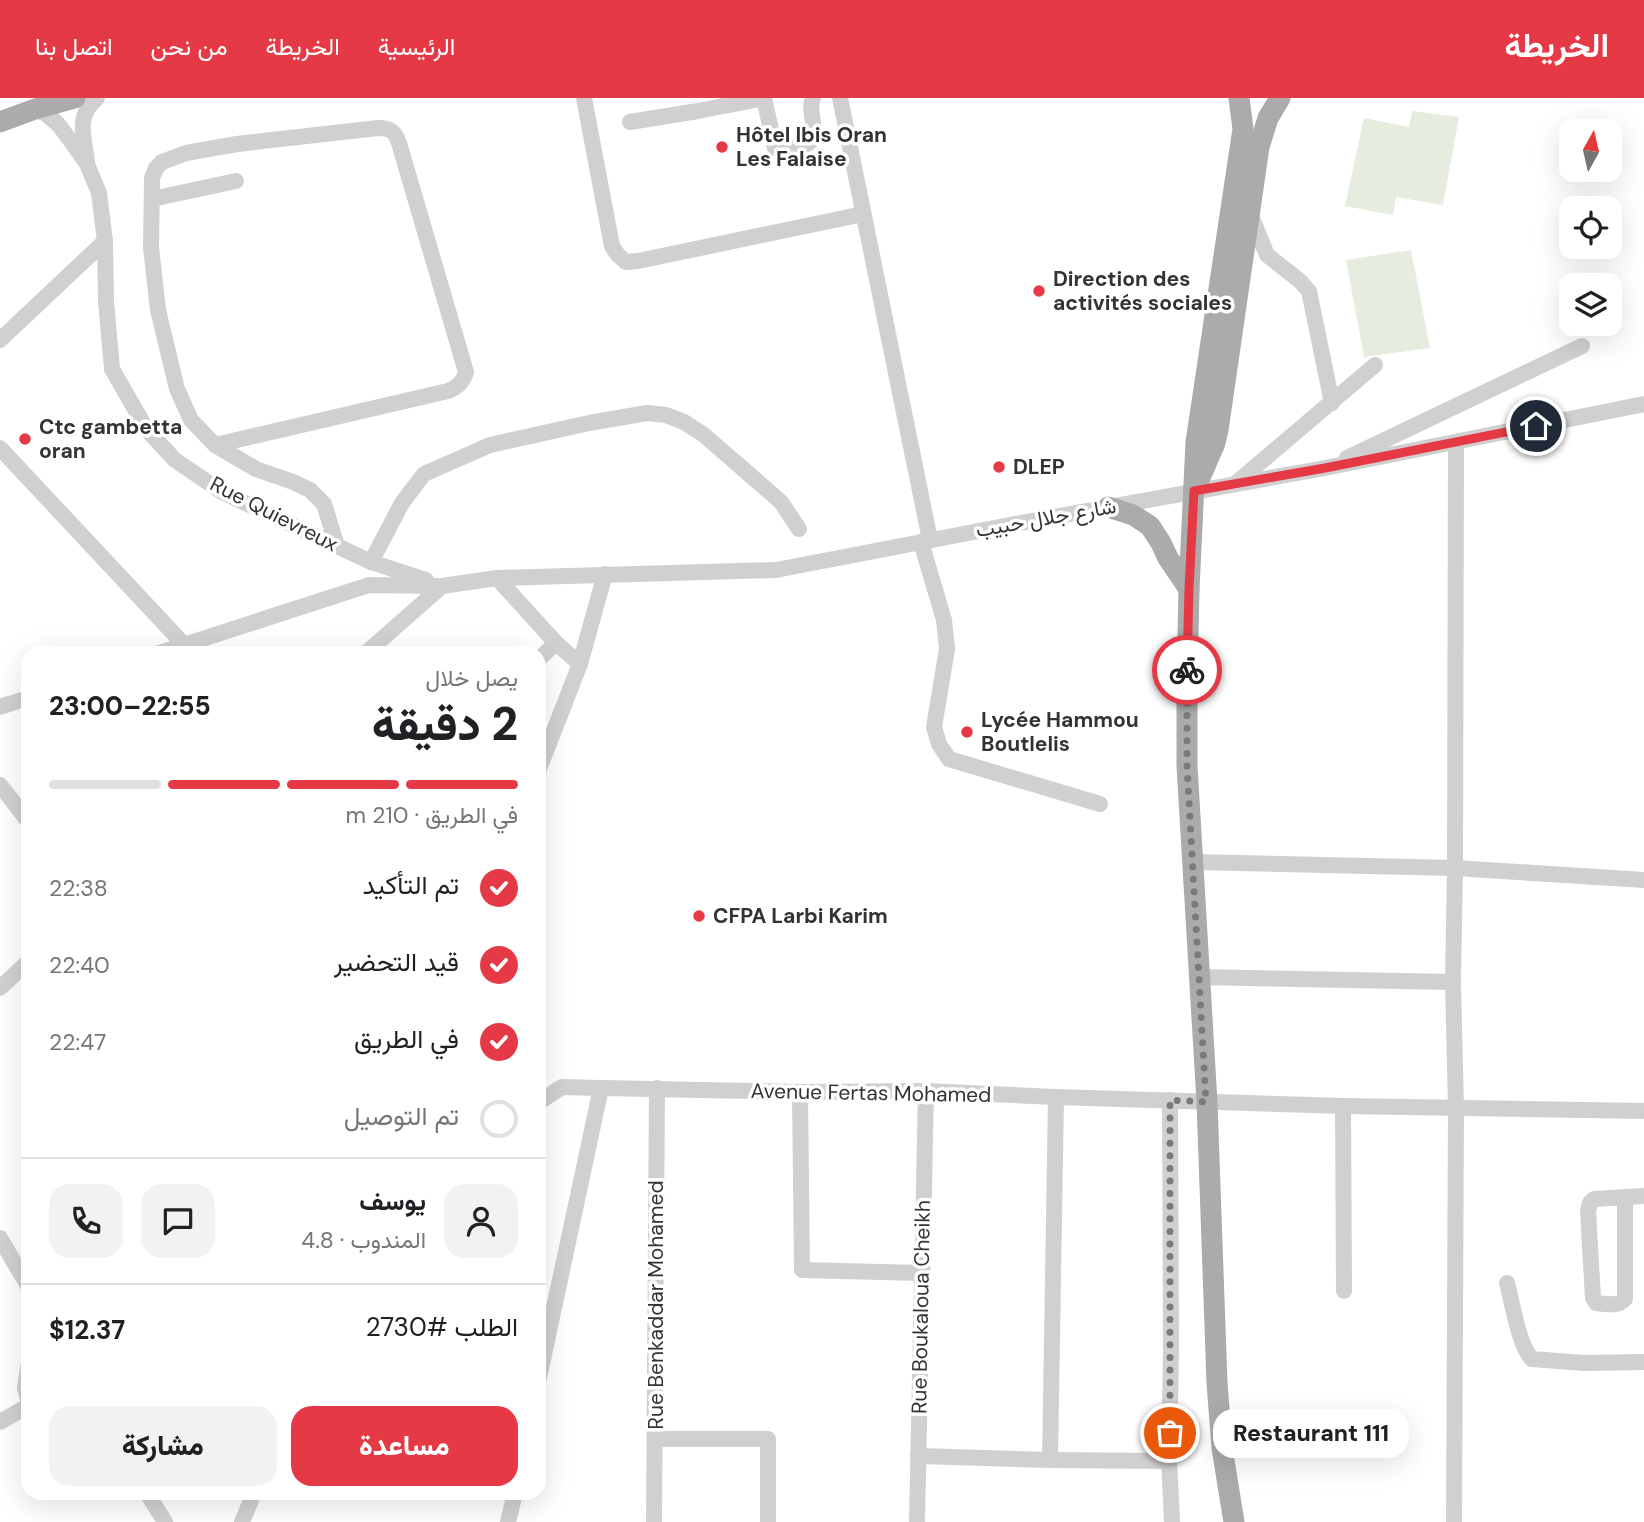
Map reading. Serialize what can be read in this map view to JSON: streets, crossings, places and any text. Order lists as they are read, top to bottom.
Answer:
{
  "streets": {
    "street": [
      "Rue Quievreux",
      "شارع جلال حبيب",
      "Avenue Fertas Mohamed",
      "Rue Benkaddar Mohamed",
      "Rue Boukaloua Cheikh"
    ]
  },
  "crossings": [
    ["Rue Quievreux", "شارع جلال حبيب"],
    ["Avenue Fertas Mohamed", "Rue Benkaddar Mohamed"],
    ["Avenue Fertas Mohamed", "Rue Boukaloua Cheikh"]
  ],
  "places": [
    "Hôtel Ibis Oran Les Falaise",
    "Direction des activités sociales",
    "Ctc gambetta oran",
    "DLEP",
    "Lycée Hammou Boutlelis",
    "CFPA Larbi Karim",
    "111 Restaurant"
  ],
  "north": "top",
  "page": {
    "header": "الخريطة",
    "nav": [
      "الرئيسية",
      "الخريطة",
      "من نحن",
      "اتصل بنا"
    ],
    "heading": ["2 دقيقة", "يصل خلال", "22:55–23:00"],
    "panel": [
      "يوسف",
      "المندوب · 4.8",
      "الطلب #2730",
      "$12.37"
    ],
    "bar": "في الطريق · 210 m",
    "list": [
      ["تم التأكيد", "22:38"],
      ["قيد التحضير", "22:40"],
      ["في الطريق", "22:47"],
      "تم التوصيل"
    ],
    "buttons": ["مساعدة", "مشاركة"],
    "bubble": "111 Restaurant"
  }
}
